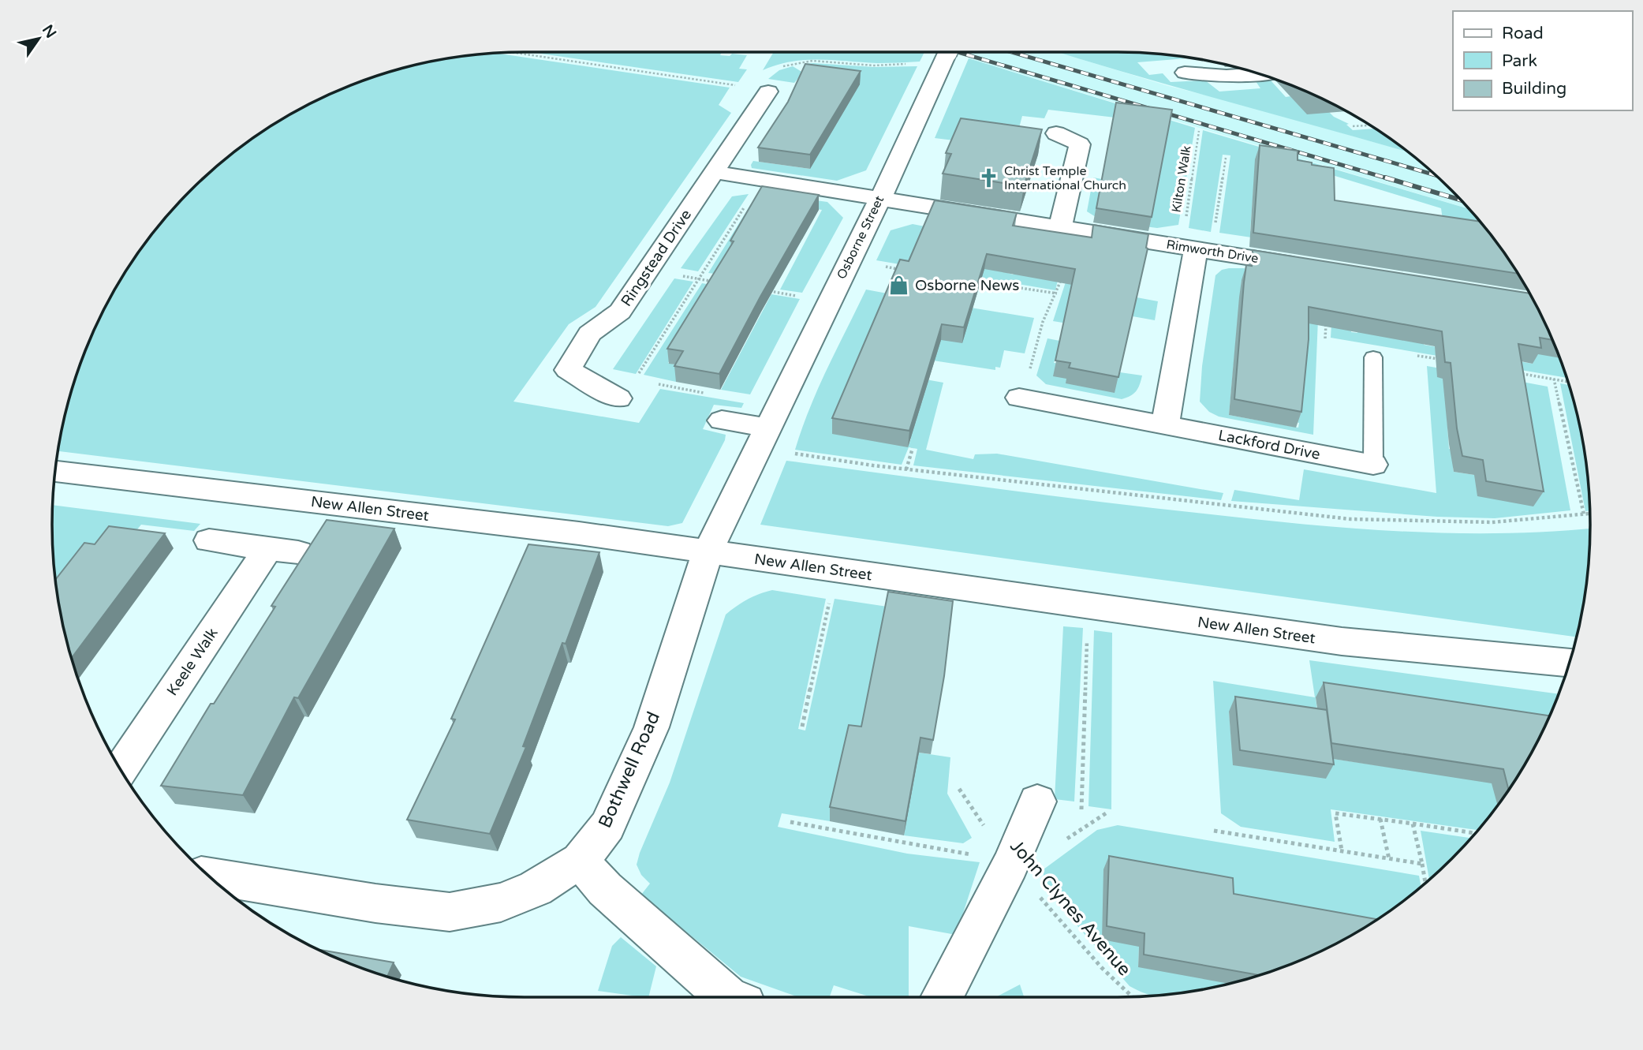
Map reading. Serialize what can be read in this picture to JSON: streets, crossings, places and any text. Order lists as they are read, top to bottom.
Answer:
{
  "streets": {
    "street": [
      "Osborne Street",
      "Rimworth Drive",
      "Ringstead Drive",
      "Lackford Drive",
      "New Allen Street",
      "Keele Walk",
      "Bothwell Road"
    ],
    "path": ["Kilton Walk", "John Clynes Avenue"]
  },
  "crossings": [
    ["Osborne Street", "Rimworth Drive"],
    ["Osborne Street", "New Allen Street"],
    ["Osborne Street", "Bothwell Road"],
    ["New Allen Street", "Bothwell Road"]
  ],
  "places": {
    "church": ["Christ Temple International Church"],
    "shop": ["Osborne News"]
  },
  "legend": ["Road", "Park", "Building"],
  "north": "top right"
}
